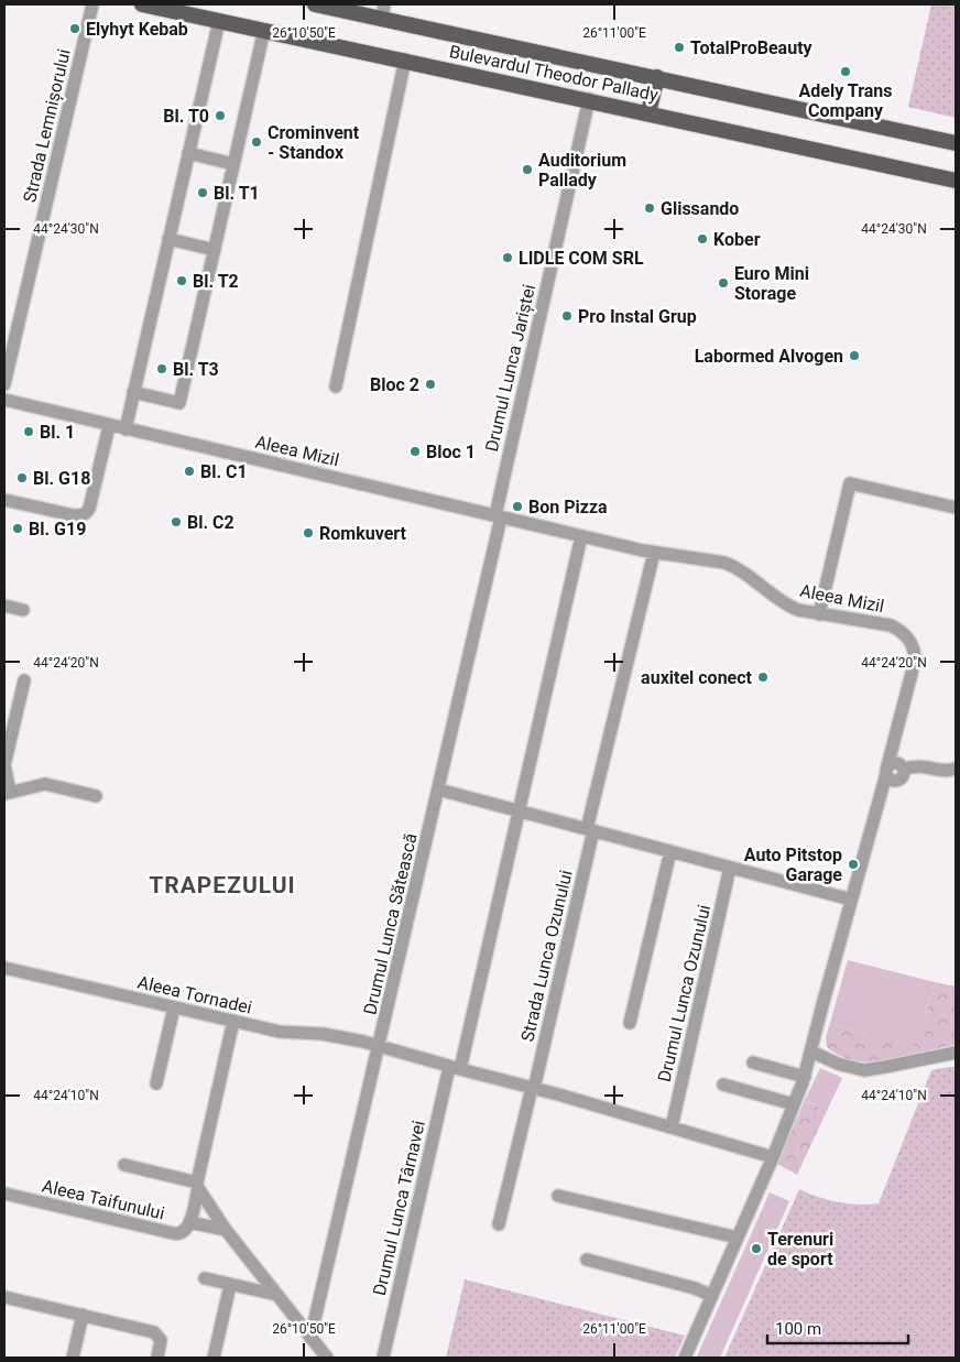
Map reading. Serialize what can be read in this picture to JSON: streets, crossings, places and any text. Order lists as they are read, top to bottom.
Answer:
{
  "streets": {
    "main road": ["Bulevardul Theodor Pallady"],
    "street": [
      "Strada Lemnișorului",
      "Drumul Lunca Jariștei",
      "Aleea Mizil",
      "Drumul Lunca Sătească",
      "Strada Lunca Ozunului",
      "Drumul Lunca Ozunului",
      "Aleea Tornadei",
      "Aleea Taifunului",
      "Drumul Lunca Târnavei"
    ]
  },
  "crossings": [
    ["Bulevardul Theodor Pallady", "Drumul Lunca Jariștei"],
    ["Drumul Lunca Jariștei", "Aleea Mizil"],
    ["Drumul Lunca Jariștei", "Drumul Lunca Sătească"],
    ["Aleea Mizil", "Drumul Lunca Sătească"],
    ["Aleea Mizil", "Strada Lunca Ozunului"],
    ["Drumul Lunca Sătească", "Aleea Tornadei"],
    ["Aleea Tornadei", "Aleea Taifunului"]
  ],
  "districts": ["TRAPEZULUI"],
  "places": [
    "Elyhyt Kebab",
    "TotalProBeauty",
    "Adely Trans Company",
    "Bl. T0",
    "Crominvent - Standox",
    "Auditorium Pallady",
    "Bl. T1",
    "Glissando",
    "Kober",
    "LIDLE COM SRL",
    "Bl. T2",
    "Euro Mini Storage",
    "Pro Instal Grup",
    "Labormed Alvogen",
    "Bl. T3",
    "Bloc 2",
    "Bl. 1",
    "Bloc 1",
    "Bl. C1",
    "Bl. G18",
    "Bon Pizza",
    "Bl. C2",
    "Bl. G19",
    "Romkuvert",
    "auxitel conect",
    "Auto Pitstop Garage",
    "Terenuri de sport"
  ],
  "scale_bar": "100 m",
  "coordinates": [
    "26°10'50\"E",
    "26°11'00\"E",
    "44°24'30\"N",
    "44°24'20\"N",
    "44°24'10\"N"
  ]
}
